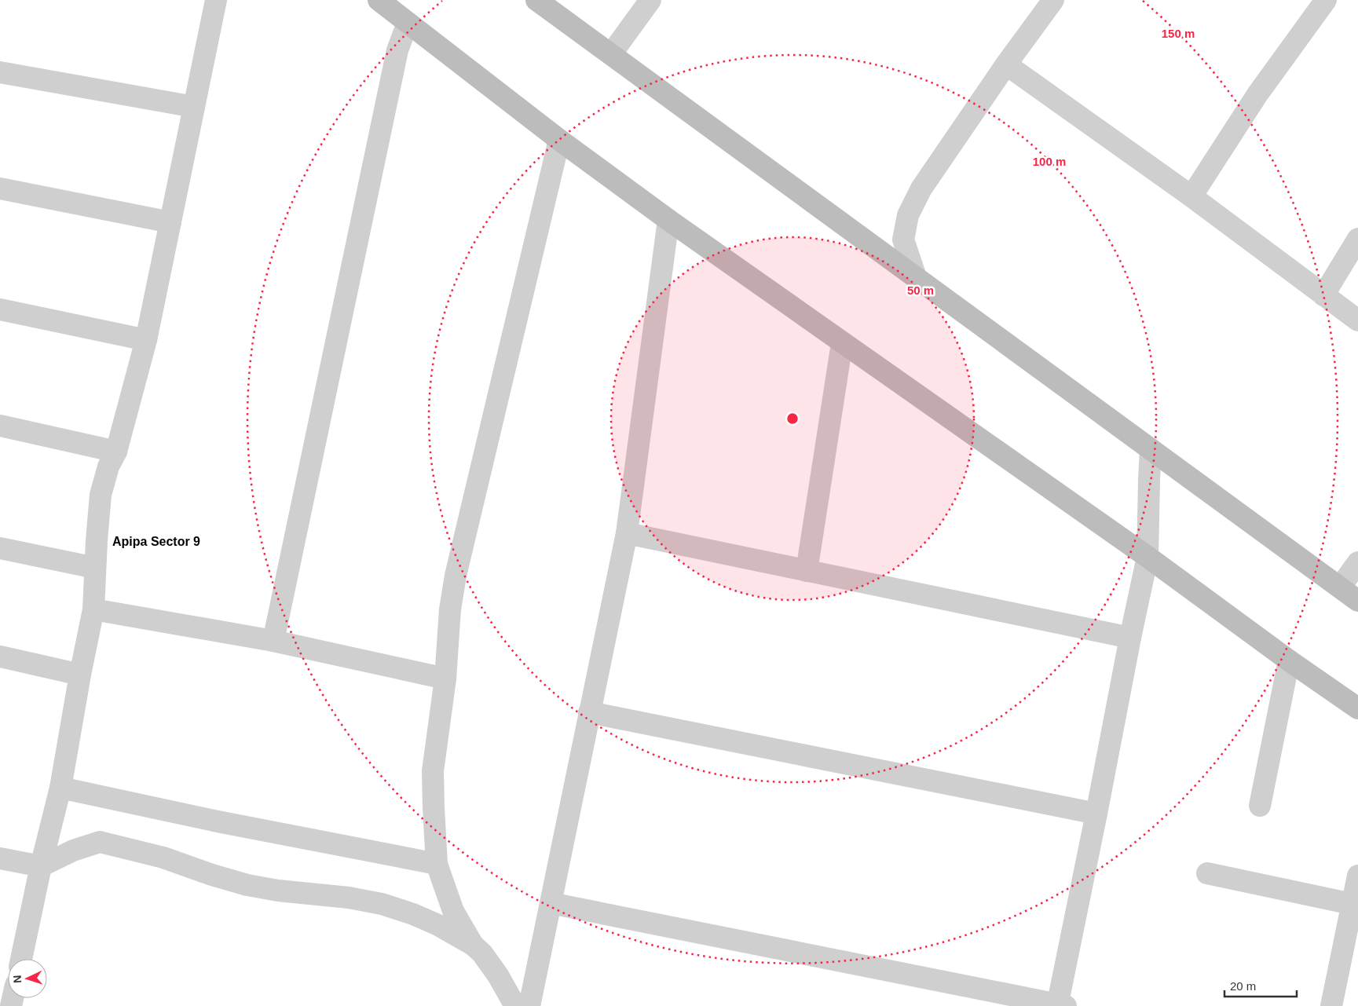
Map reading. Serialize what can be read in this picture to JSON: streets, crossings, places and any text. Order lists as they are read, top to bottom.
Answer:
{
  "districts": ["Apipa Sector 9"],
  "scale_bar": "20 m",
  "north": "left",
  "rings": ["150 m", "100 m", "50 m"]
}
